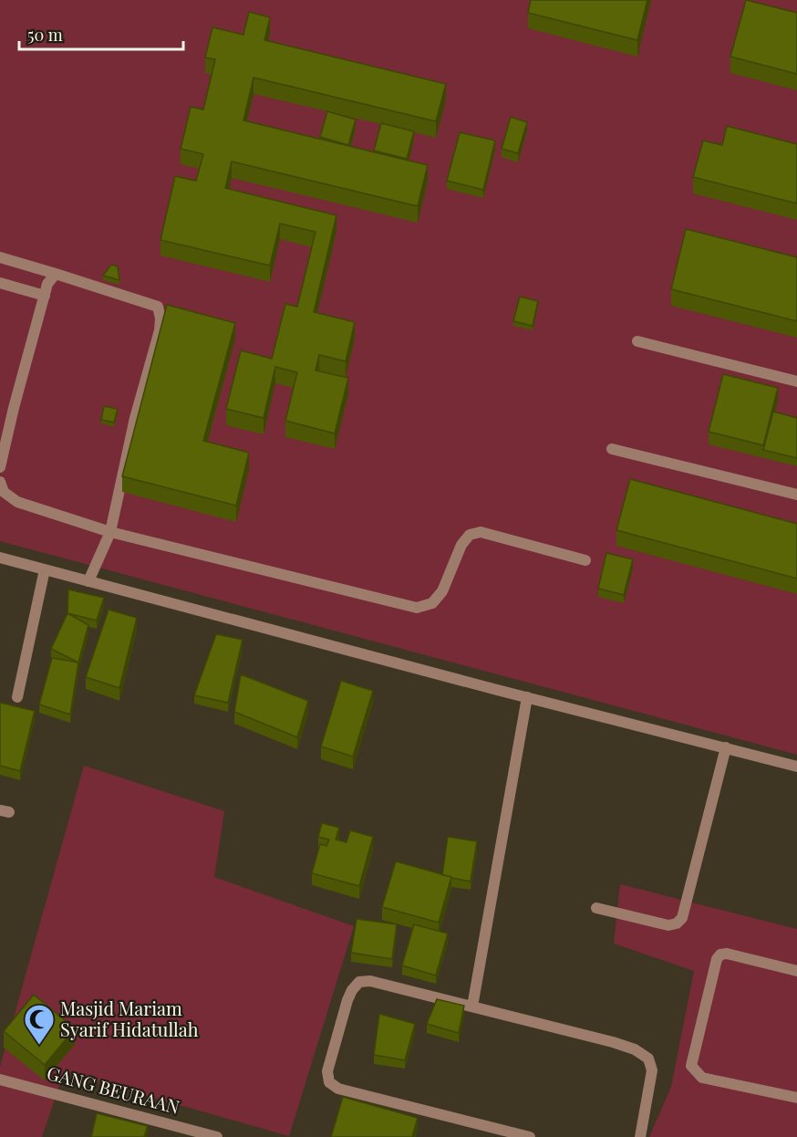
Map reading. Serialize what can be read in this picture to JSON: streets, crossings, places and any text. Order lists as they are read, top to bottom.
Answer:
{
  "streets": {
    "street": ["GANG BEURAAN"]
  },
  "places": {
    "mosque": ["Masjid Mariam Syarif Hidatullah"]
  },
  "scale_bar": "50 m"
}
